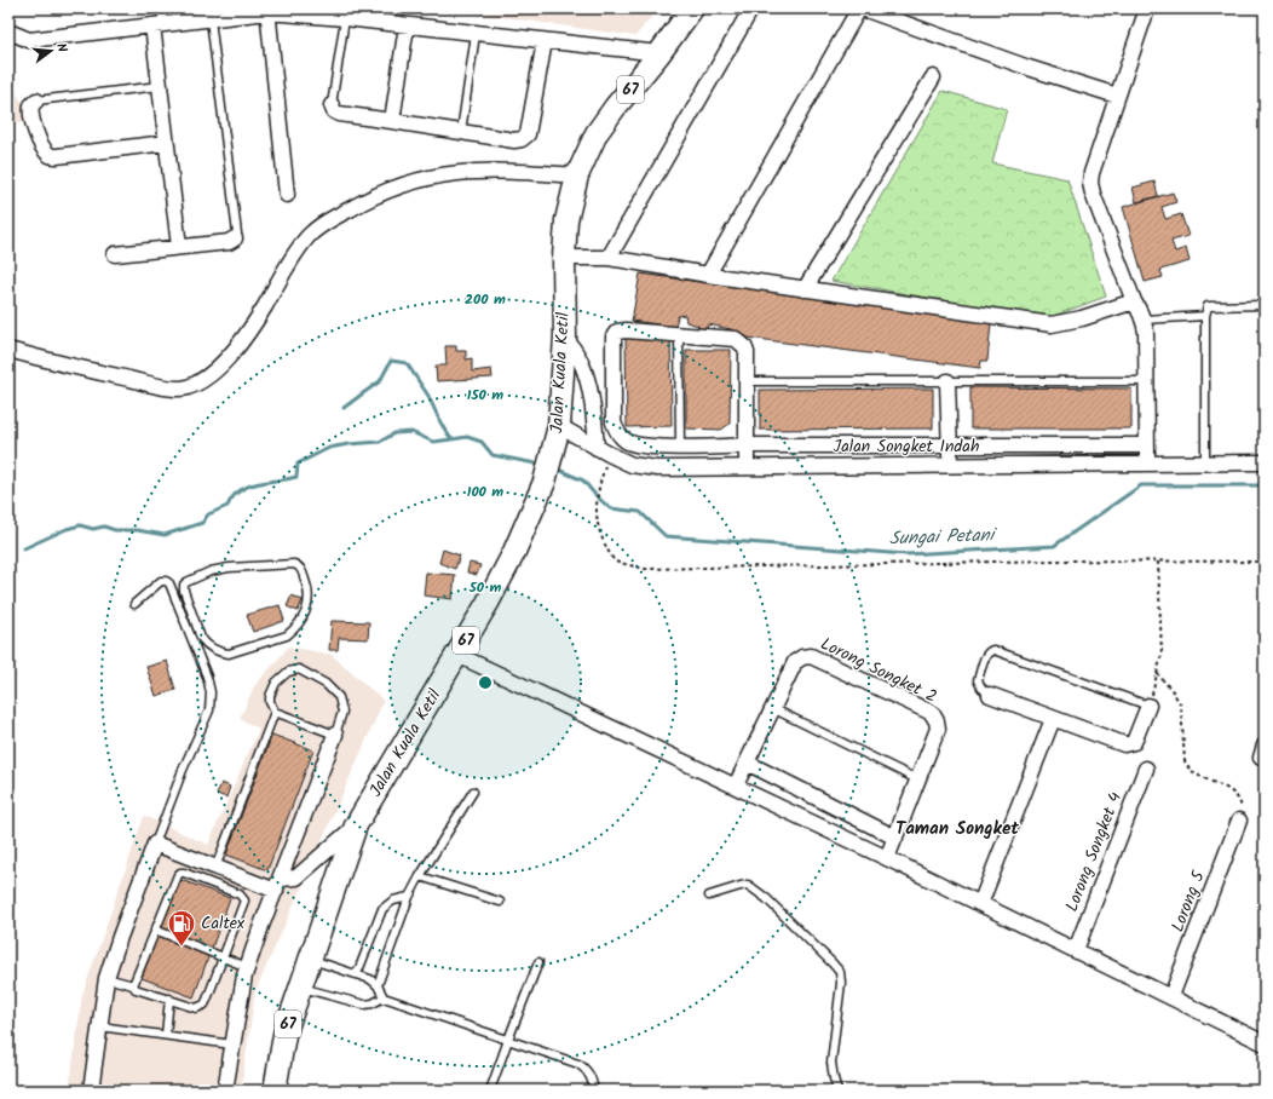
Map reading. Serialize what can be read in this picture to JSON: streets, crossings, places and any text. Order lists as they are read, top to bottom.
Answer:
{
  "streets": {
    "main road": ["67", "Jalan Kuala Ketil"],
    "street": [
      "Jalan Songket Indah",
      "Lorong Songket 2",
      "Lorong Songket 4",
      "Lorong 5"
    ]
  },
  "crossings": [
    ["Jalan Kuala Ketil", "Jalan Songket Indah"]
  ],
  "districts": ["Taman Songket"],
  "water": ["Sungai Petani"],
  "places": {
    "fuel station": ["Caltex"]
  },
  "north": "right",
  "rings": [
    "200 m",
    "150 m",
    "100 m",
    "50 m"
  ]
}
